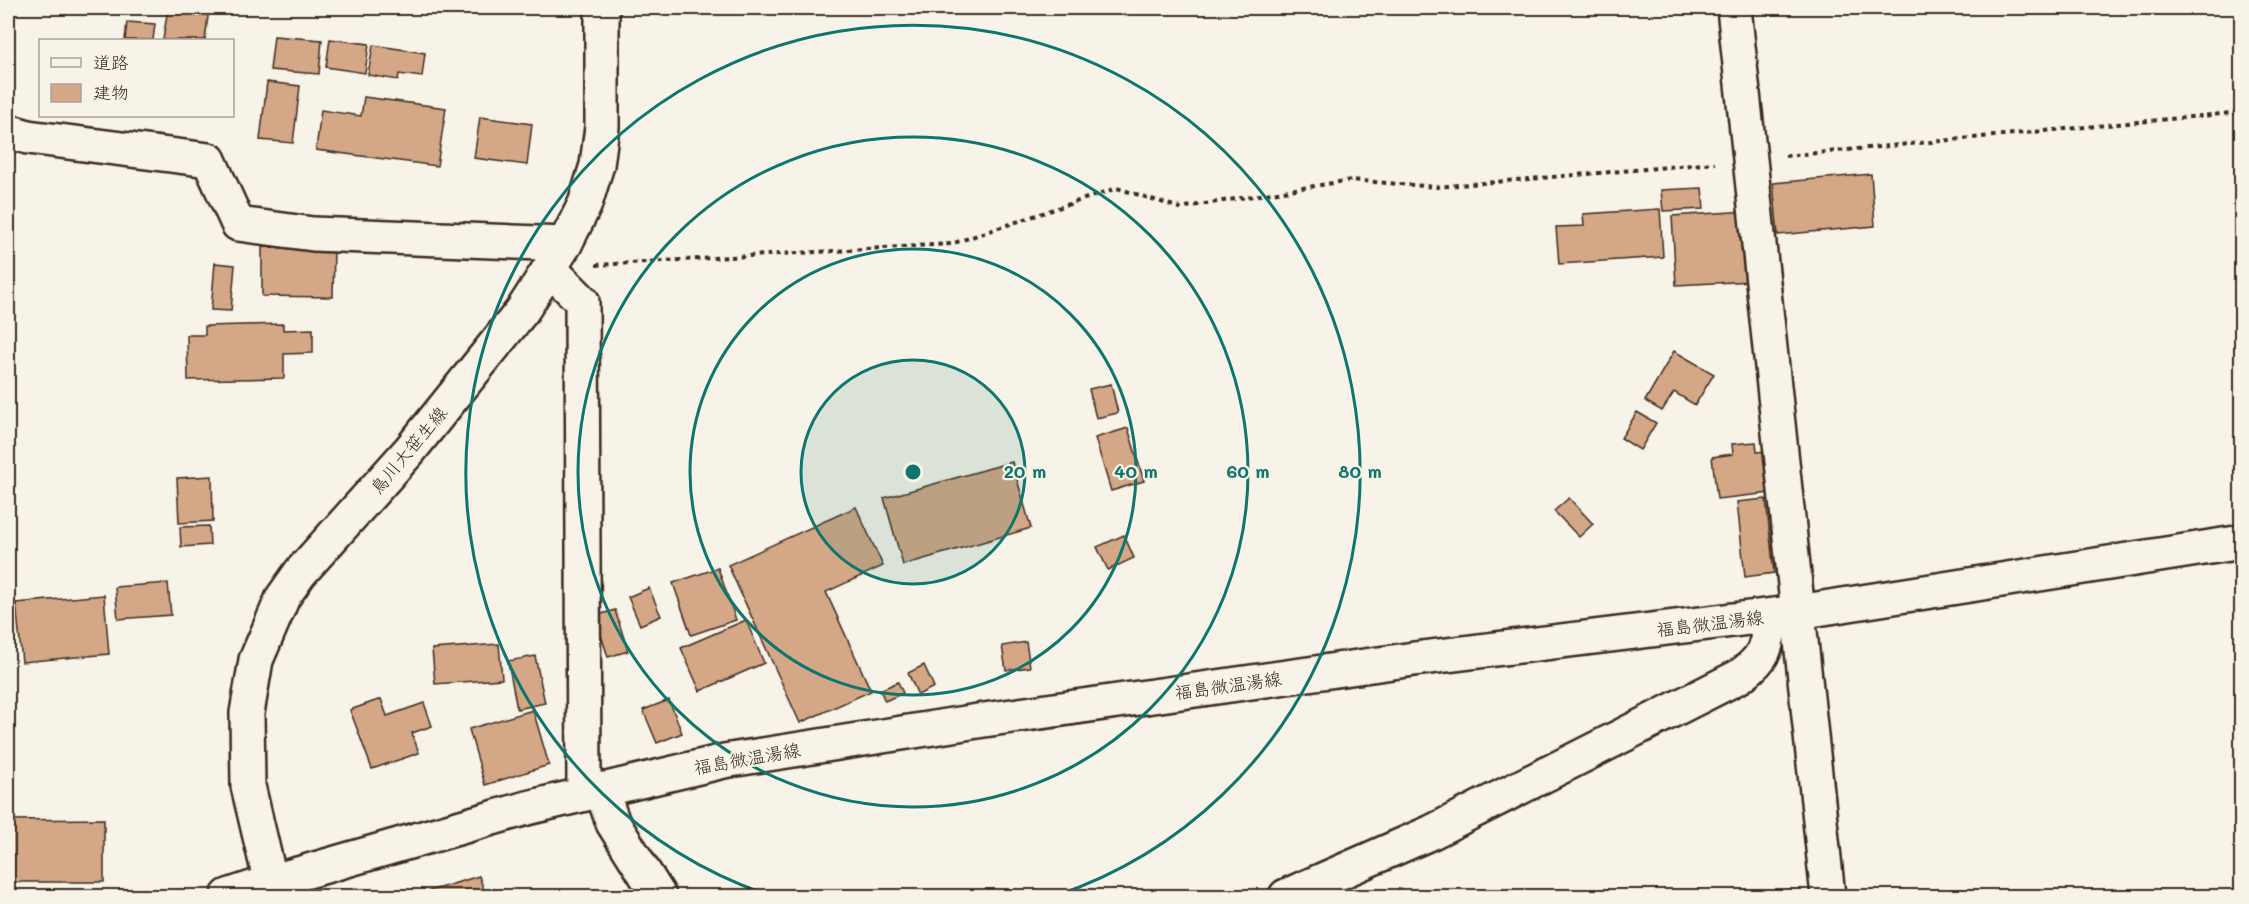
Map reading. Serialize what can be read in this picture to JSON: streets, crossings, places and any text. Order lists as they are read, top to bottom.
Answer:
{
  "streets": {
    "street": ["鳥川大笹生線", "福島微温湯線"]
  },
  "crossings": [
    ["鳥川大笹生線", "福島微温湯線"]
  ],
  "legend": ["道路", "建物"],
  "rings": [
    "20 m",
    "40 m",
    "60 m",
    "80 m"
  ]
}
